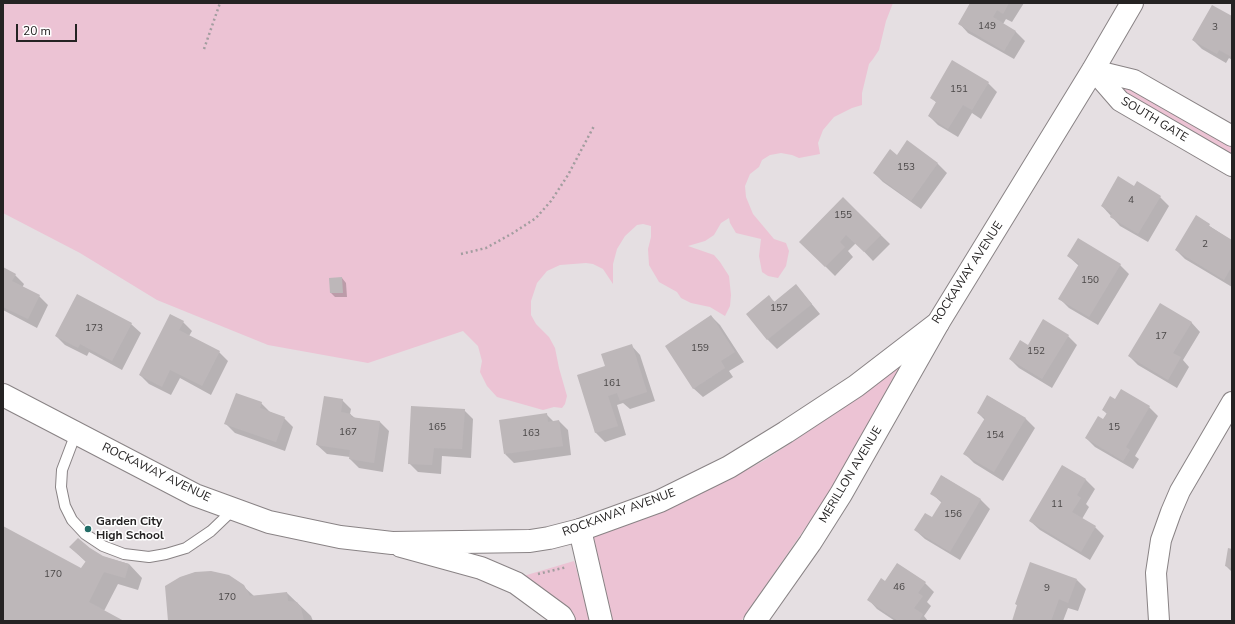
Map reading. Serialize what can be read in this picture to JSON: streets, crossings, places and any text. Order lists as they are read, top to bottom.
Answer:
{
  "streets": {
    "main road": ["ROCKAWAY AVENUE", "MERILLON AVENUE"],
    "street": ["SOUTH GATE"]
  },
  "crossings": [
    ["SOUTH GATE", "ROCKAWAY AVENUE"],
    ["ROCKAWAY AVENUE", "MERILLON AVENUE"]
  ],
  "places": ["Garden City High School"],
  "house_numbers": [
    "149",
    "3",
    "151",
    "153",
    "4",
    "155",
    "2",
    "150",
    "157",
    "173",
    "17",
    "159",
    "152",
    "161",
    "165",
    "15",
    "167",
    "163",
    "154",
    "11",
    "156",
    "170",
    "46",
    "9",
    "170"
  ],
  "scale_bar": "20 m"
}
